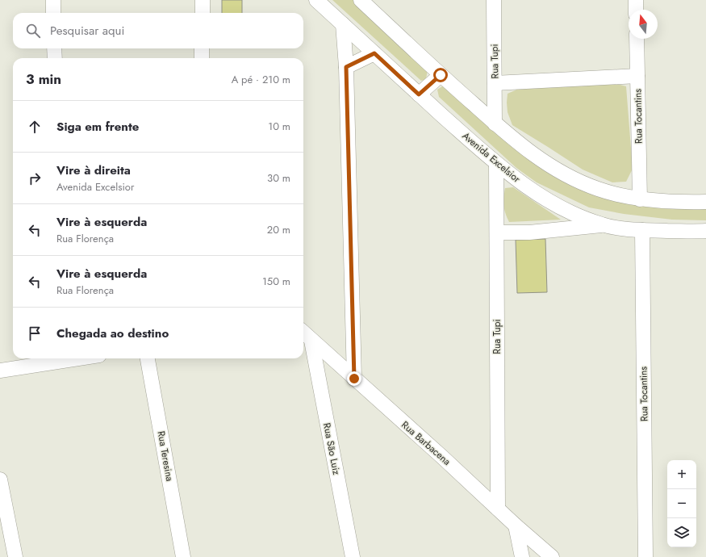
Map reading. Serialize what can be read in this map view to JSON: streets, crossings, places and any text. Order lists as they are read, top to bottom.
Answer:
{
  "streets": {
    "street": [
      "Rua Tupi",
      "Rua Tocantins",
      "Avenida Excelsior",
      "Rua Barbacena",
      "Rua São Luiz",
      "Rua Teresina"
    ]
  },
  "crossings": [
    ["Rua Tupi", "Avenida Excelsior"],
    ["Rua Tupi", "Rua Barbacena"],
    ["Rua Tocantins", "Avenida Excelsior"],
    ["Rua Barbacena", "Rua São Luiz"]
  ],
  "north": "top",
  "page": {
    "search": "Pesquisar aqui",
    "heading": ["3 min", "A pé · 210 m"],
    "list": [
      ["Siga em frente", "10 m"],
      ["Vire à direita", "Avenida Excelsior", "30 m"],
      ["Vire à esquerda", "Rua Florença", "20 m"],
      ["Vire à esquerda", "Rua Florença", "150 m"],
      "Chegada ao destino"
    ],
    "map_buttons": ["+", "−"]
  }
}
